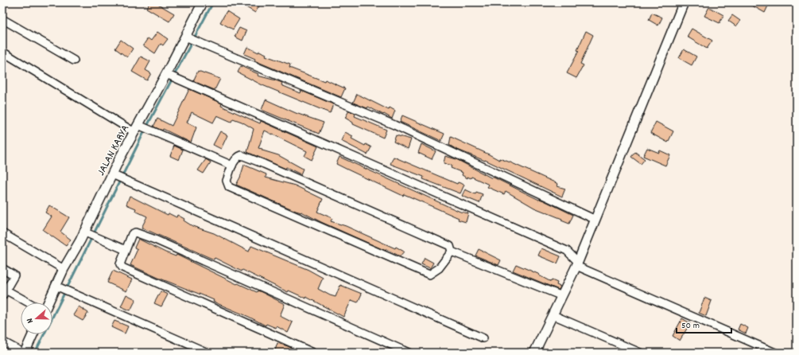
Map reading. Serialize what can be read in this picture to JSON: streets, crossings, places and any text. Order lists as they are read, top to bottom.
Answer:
{
  "streets": {
    "street": ["JALAN KARYA"]
  },
  "scale_bar": "50 m",
  "north": "left"
}
